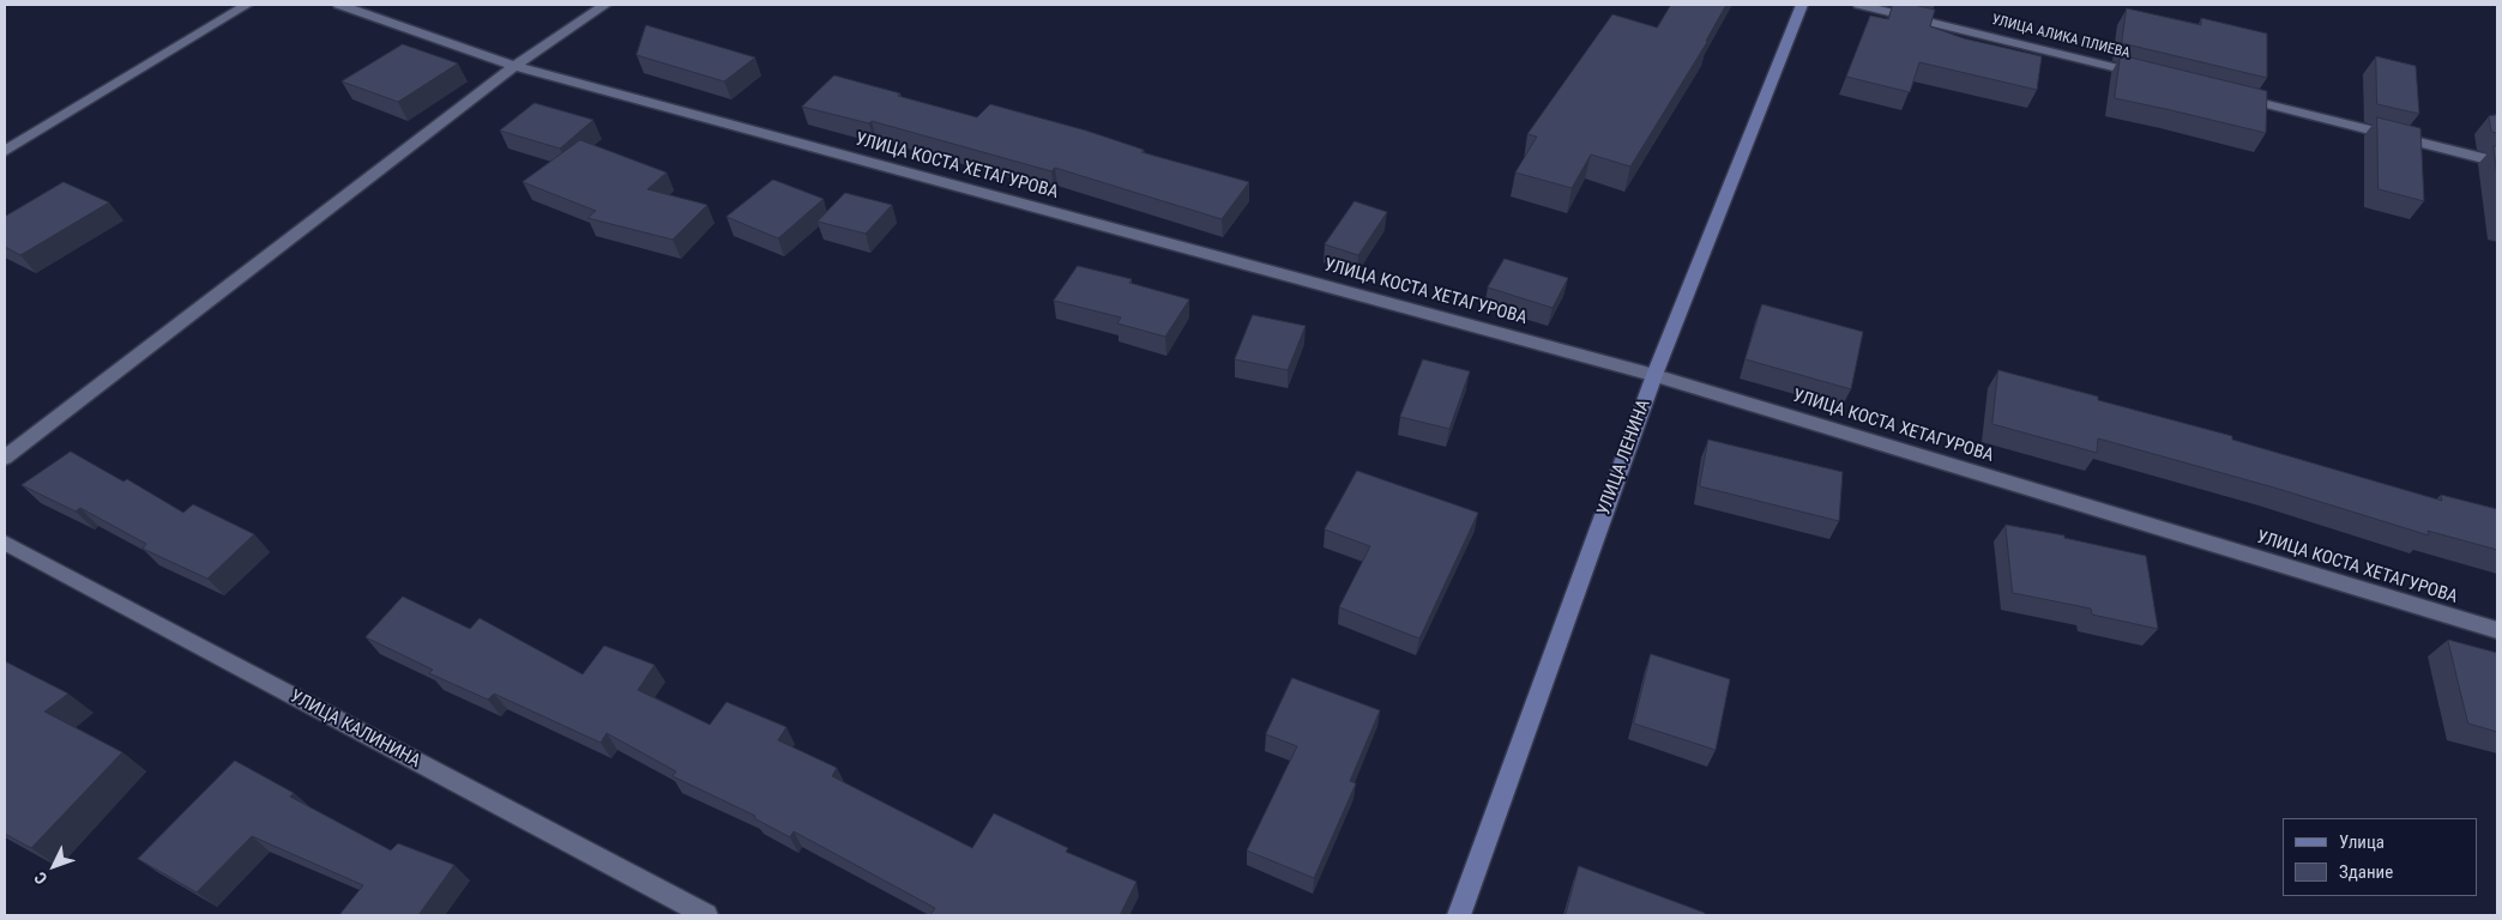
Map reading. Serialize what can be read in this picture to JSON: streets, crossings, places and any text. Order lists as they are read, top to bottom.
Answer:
{
  "streets": {
    "street": [
      "УЛИЦА АЛИКА ПЛИЕВА",
      "УЛИЦА КОСТА ХЕТАГУРОВА",
      "УЛИЦА ЛЕНИНА",
      "УЛИЦА КАЛИНИНА"
    ]
  },
  "crossings": [
    ["УЛИЦА КОСТА ХЕТАГУРОВА", "УЛИЦА ЛЕНИНА"]
  ],
  "legend": ["Улица", "Здание"],
  "north": "bottom left"
}
